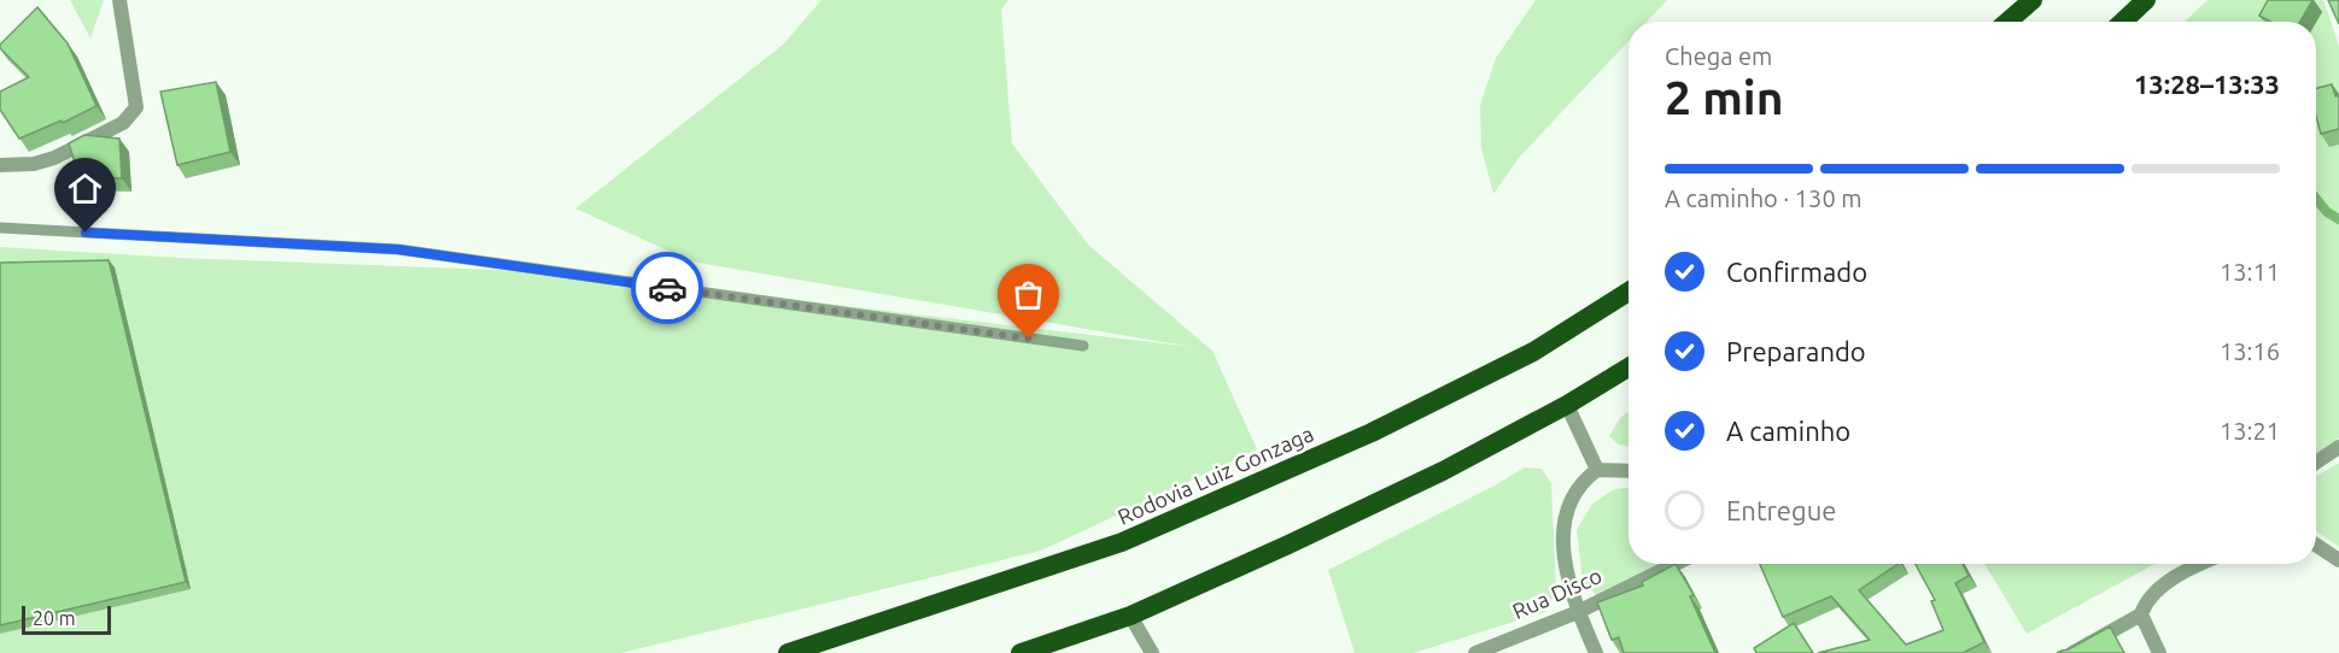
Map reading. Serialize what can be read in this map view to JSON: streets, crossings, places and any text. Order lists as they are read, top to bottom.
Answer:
{
  "streets": {
    "highway": ["Rodovia Luiz Gonzaga"],
    "street": ["Rua Disco"]
  },
  "scale_bar": "20 m",
  "page": {
    "heading": ["2 min", "Chega em", "13:28–13:33"],
    "bar": "A caminho · 130 m",
    "list": [
      ["Confirmado", "13:11"],
      ["Preparando", "13:16"],
      ["A caminho", "13:21"],
      "Entregue"
    ],
    "scale": "20 m"
  }
}
